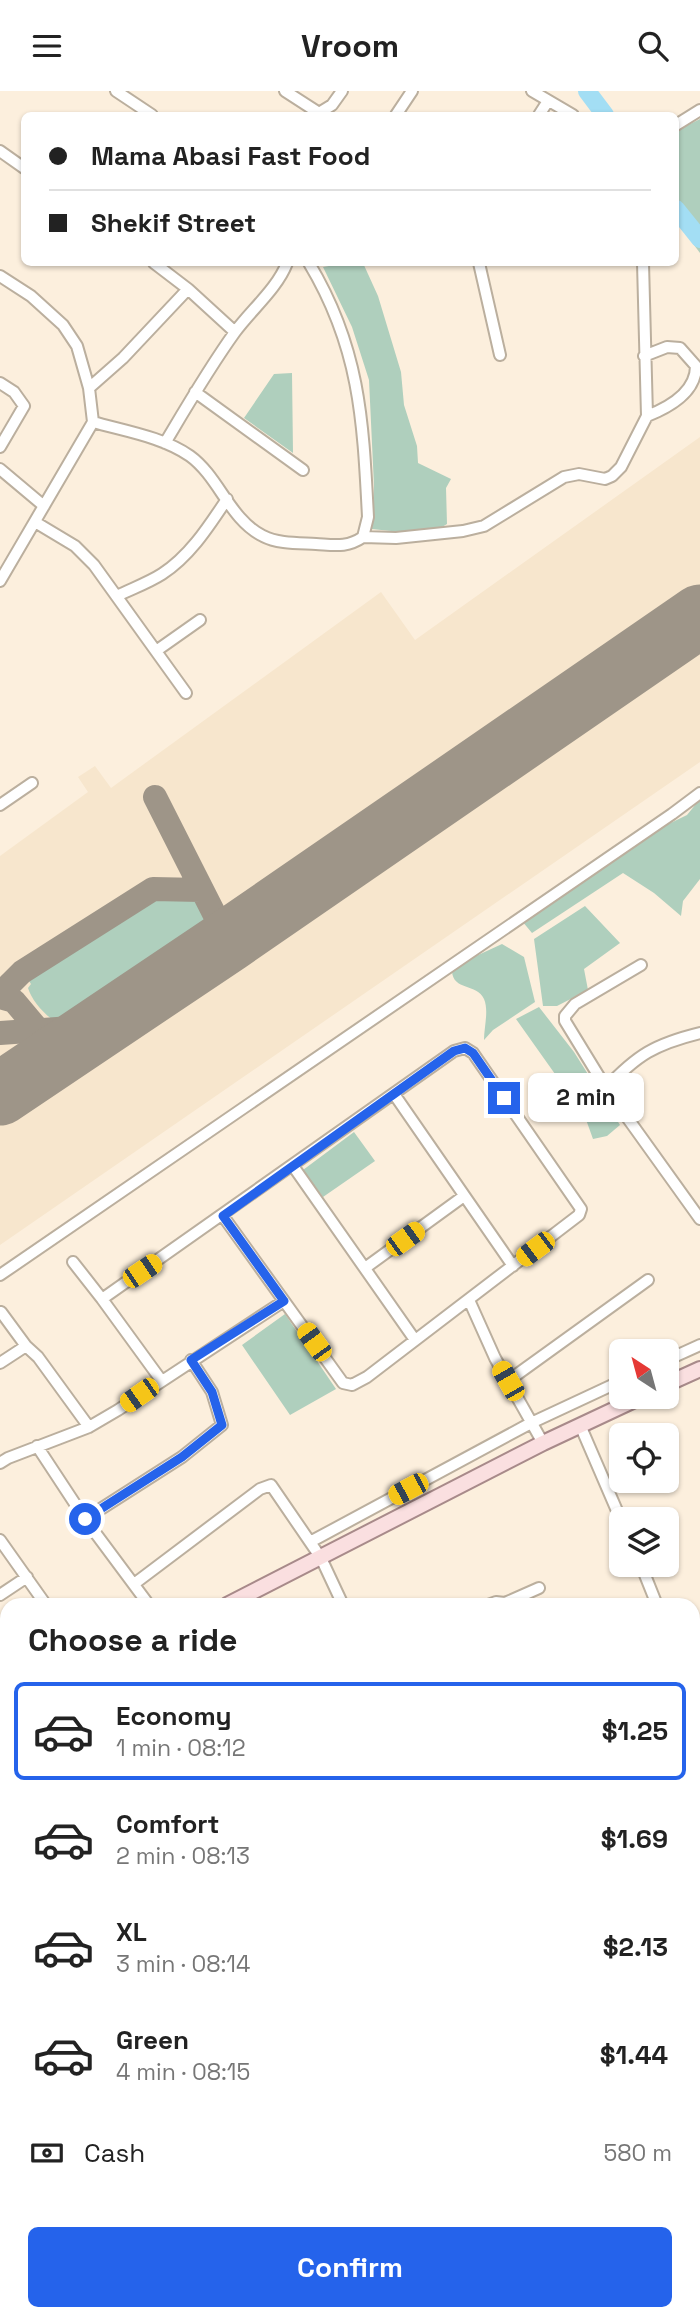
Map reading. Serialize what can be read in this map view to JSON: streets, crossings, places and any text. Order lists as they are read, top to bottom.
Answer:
{
  "north": "top left",
  "page": {
    "header": "Vroom",
    "banner": ["Mama Abasi Fast Food", "Shekif Street"],
    "bubble": "2 min",
    "heading": "Choose a ride",
    "list": [
      {
        "name": "Economy",
        "note": "1 min · 08:12",
        "value": "$1.25"
      },
      {
        "name": "Comfort",
        "note": "2 min · 08:13",
        "value": "$1.69"
      },
      {
        "name": "XL",
        "note": "3 min · 08:14",
        "value": "$2.13"
      },
      {
        "name": "Green",
        "note": "4 min · 08:15",
        "value": "$1.44"
      }
    ],
    "pay": ["Cash", "580 m"],
    "buttons": "Confirm"
  }
}
